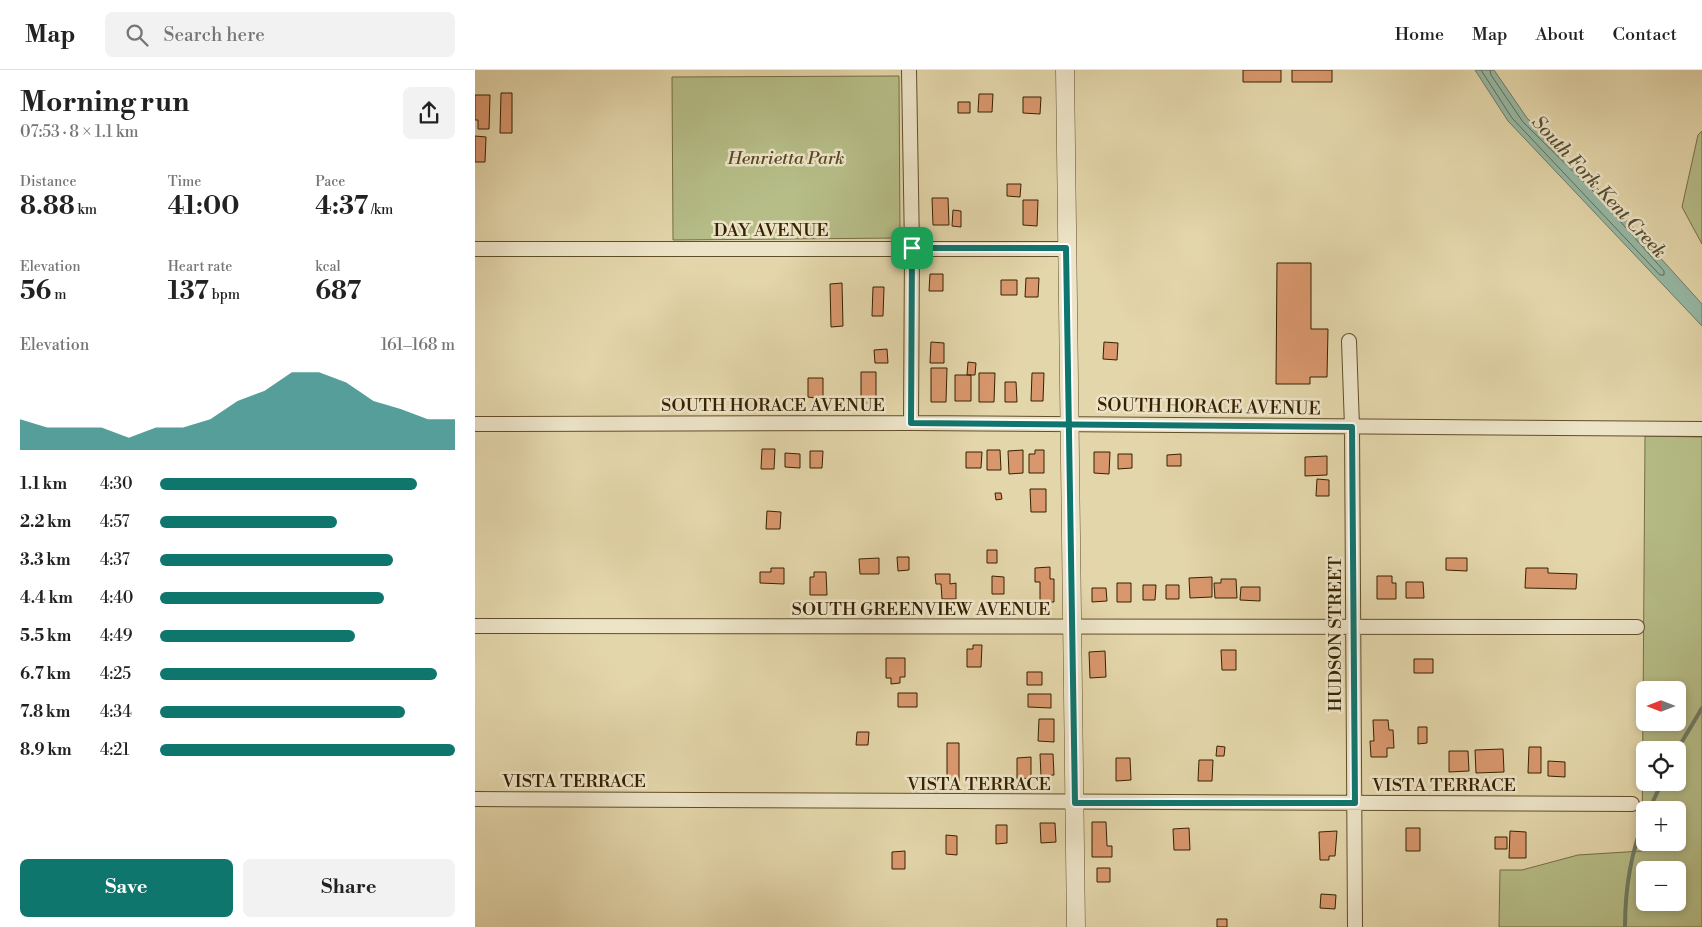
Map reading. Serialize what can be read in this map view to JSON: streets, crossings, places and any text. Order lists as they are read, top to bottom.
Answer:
{
  "streets": {
    "street": [
      "DAY AVENUE",
      "SOUTH HORACE AVENUE",
      "SOUTH GREENVIEW AVENUE",
      "HUDSON STREET",
      "VISTA TERRACE"
    ]
  },
  "crossings": [
    ["SOUTH HORACE AVENUE", "HUDSON STREET"],
    ["SOUTH GREENVIEW AVENUE", "HUDSON STREET"],
    ["HUDSON STREET", "VISTA TERRACE"]
  ],
  "water": ["South Fork Kent Creek"],
  "parks": ["Henrietta Park"],
  "north": "left",
  "page": {
    "header": "Map",
    "search": "Search here",
    "nav": [
      "Home",
      "Map",
      "About",
      "Contact"
    ],
    "heading": ["Morning run", "07:53 · 8 × 1.1 km"],
    "stats": [
      ["Distance", "8.88 km"],
      ["Time", "41:00"],
      ["Pace", "4:37 /km"],
      ["Elevation", "56 m"],
      ["Heart rate", "137 bpm"],
      ["kcal", "687"]
    ],
    "chart": ["Elevation", "161–168 m"],
    "list": [
      {
        "name": "1.1 km",
        "note": "4:30"
      },
      {
        "name": "2.2 km",
        "note": "4:57"
      },
      {
        "name": "3.3 km",
        "note": "4:37"
      },
      {
        "name": "4.4 km",
        "note": "4:40"
      },
      {
        "name": "5.5 km",
        "note": "4:49"
      },
      {
        "name": "6.7 km",
        "note": "4:25"
      },
      {
        "name": "7.8 km",
        "note": "4:34"
      },
      {
        "name": "8.9 km",
        "note": "4:21"
      }
    ],
    "map_buttons": ["+", "−"],
    "buttons": ["Save", "Share"]
  }
}
